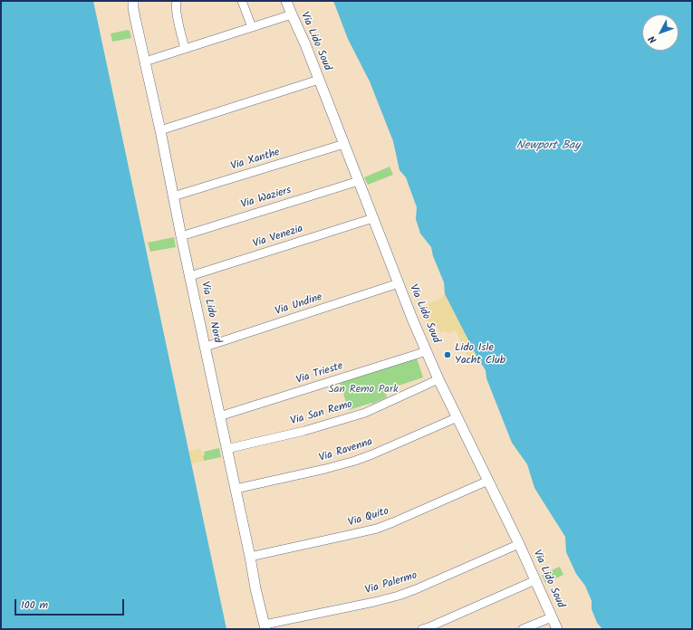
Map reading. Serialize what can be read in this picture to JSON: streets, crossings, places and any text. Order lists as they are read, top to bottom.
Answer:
{
  "streets": {
    "street": [
      "Via Lido Soud",
      "Via Xanthe",
      "Via Waziers",
      "Via Venezia",
      "Via Undine",
      "Via Lido Nord",
      "Via Trieste",
      "Via San Remo",
      "Via Ravenna",
      "Via Quito",
      "Via Palermo"
    ]
  },
  "crossings": [
    ["Via Lido Soud", "Via Xanthe"],
    ["Via Lido Soud", "Via Waziers"],
    ["Via Lido Soud", "Via Venezia"],
    ["Via Lido Soud", "Via Undine"],
    ["Via Lido Soud", "Via Trieste"],
    ["Via Lido Soud", "Via San Remo"],
    ["Via Lido Soud", "Via Ravenna"],
    ["Via Lido Soud", "Via Quito"],
    ["Via Lido Soud", "Via Palermo"],
    ["Via Xanthe", "Via Lido Nord"],
    ["Via Waziers", "Via Lido Nord"],
    ["Via Venezia", "Via Lido Nord"],
    ["Via Undine", "Via Lido Nord"],
    ["Via Lido Nord", "Via Trieste"],
    ["Via Lido Nord", "Via San Remo"],
    ["Via Lido Nord", "Via Ravenna"],
    ["Via Lido Nord", "Via Quito"],
    ["Via Lido Nord", "Via Palermo"]
  ],
  "water": ["Newport Bay"],
  "parks": ["San Remo Park"],
  "places": ["Lido Isle Yacht Club"],
  "scale_bar": "100 m",
  "north": "bottom left"
}
